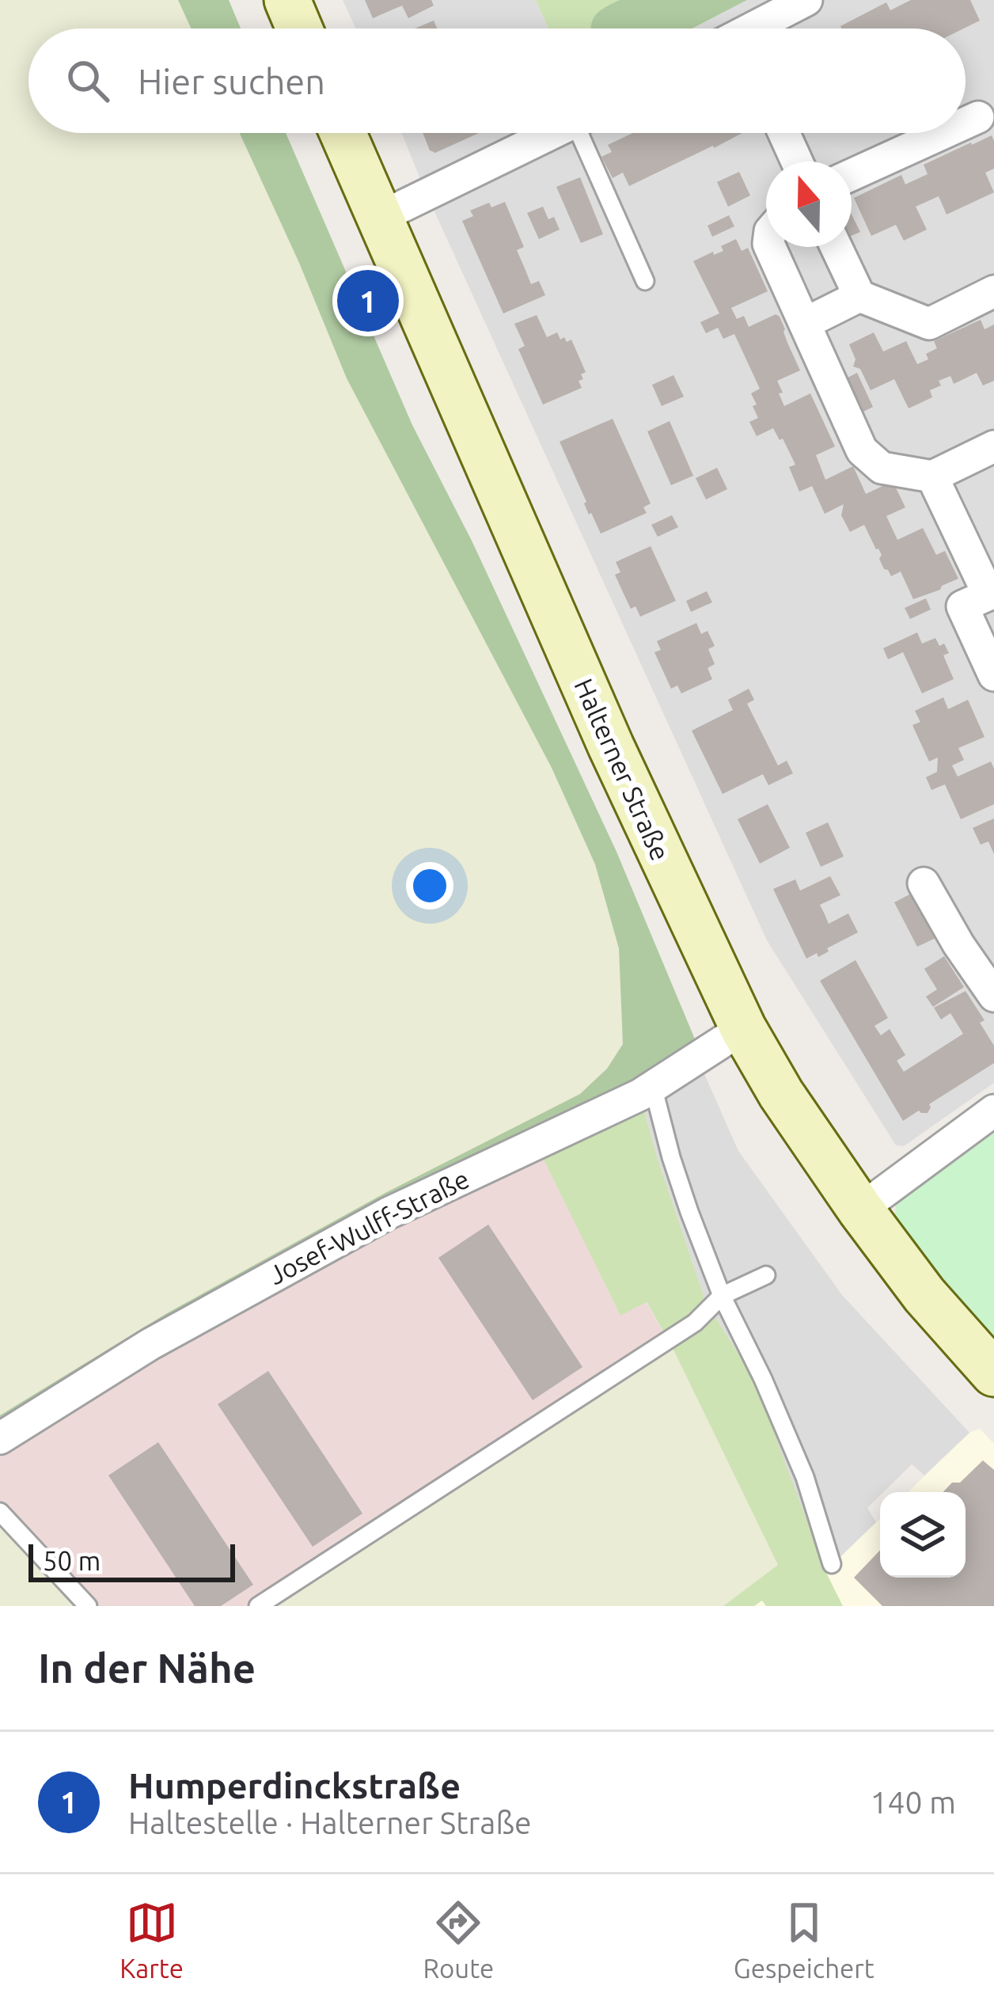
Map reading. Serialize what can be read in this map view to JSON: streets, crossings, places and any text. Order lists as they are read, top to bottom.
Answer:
{
  "streets": {
    "main road": ["Halterner Straße"],
    "street": ["Josef-Wulff-Straße"]
  },
  "crossings": [
    ["Halterner Straße", "Josef-Wulff-Straße"]
  ],
  "scale_bar": "50 m",
  "north": "top",
  "page": {
    "search": "Hier suchen",
    "pins": "1",
    "scale": "50 m",
    "heading": "In der Nähe",
    "list": [
      {
        "mark": "1",
        "name": "Humperdinckstraße",
        "note": "Haltestelle · Halterner Straße",
        "value": "140 m"
      }
    ],
    "nav": ["Karte", "Route", "Gespeichert"]
  }
}
